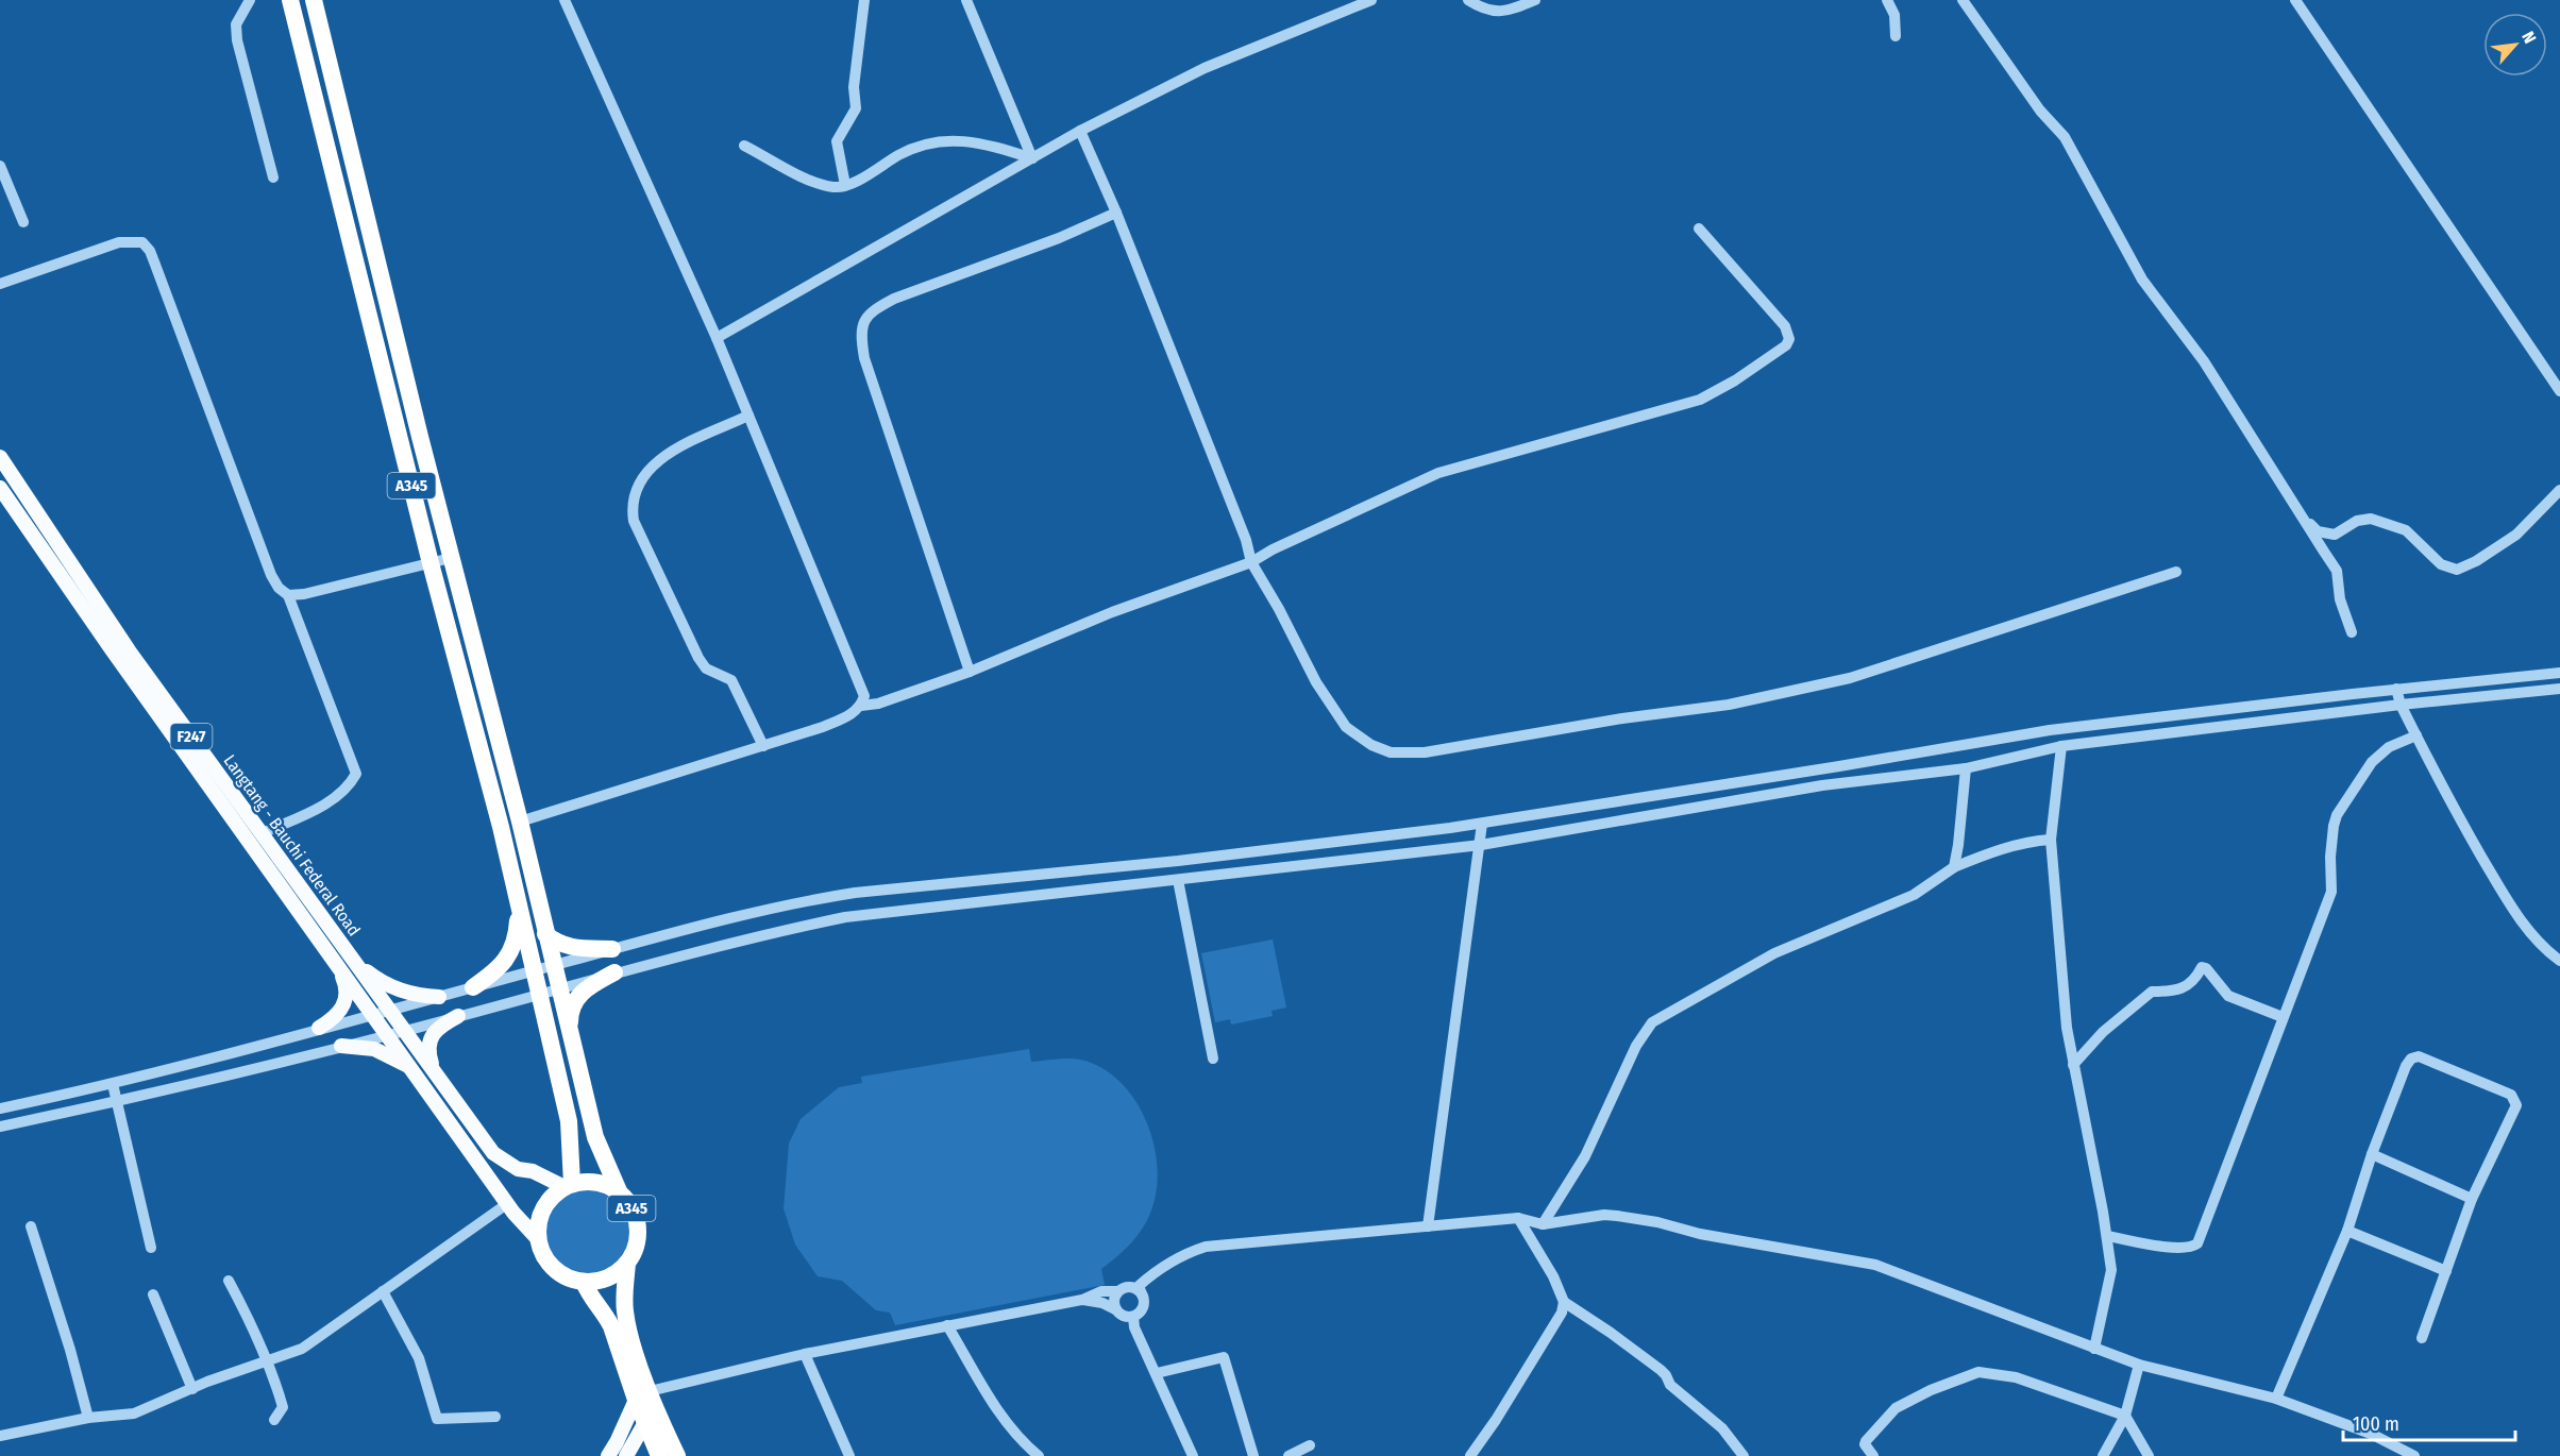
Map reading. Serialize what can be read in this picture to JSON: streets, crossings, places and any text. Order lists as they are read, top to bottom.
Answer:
{
  "streets": {
    "highway": ["A345"],
    "main road": ["F247", "Langtang - Bauchi Federal Road"]
  },
  "crossings": [
    ["A345", "Langtang - Bauchi Federal Road"]
  ],
  "scale_bar": "100 m",
  "north": "top right"
}
